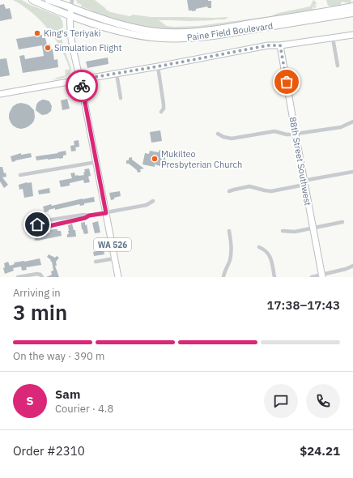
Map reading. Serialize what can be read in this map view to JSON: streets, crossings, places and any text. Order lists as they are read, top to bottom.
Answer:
{
  "streets": {
    "highway": ["Paine Field Boulevard"],
    "street": ["88th Street Southwest", "WA 526"]
  },
  "crossings": [
    ["Paine Field Boulevard", "WA 526"]
  ],
  "places": ["King's Teriyaki", "Simulation Flight", "Mukilteo Presbyterian Church"],
  "page": {
    "heading": ["3 min", "Arriving in", "17:38–17:43"],
    "panel": [
      "Sam",
      "Courier · 4.8",
      "Order #2310",
      "$24.21"
    ],
    "bar": "On the way · 390 m",
    "round": "S"
  }
}
